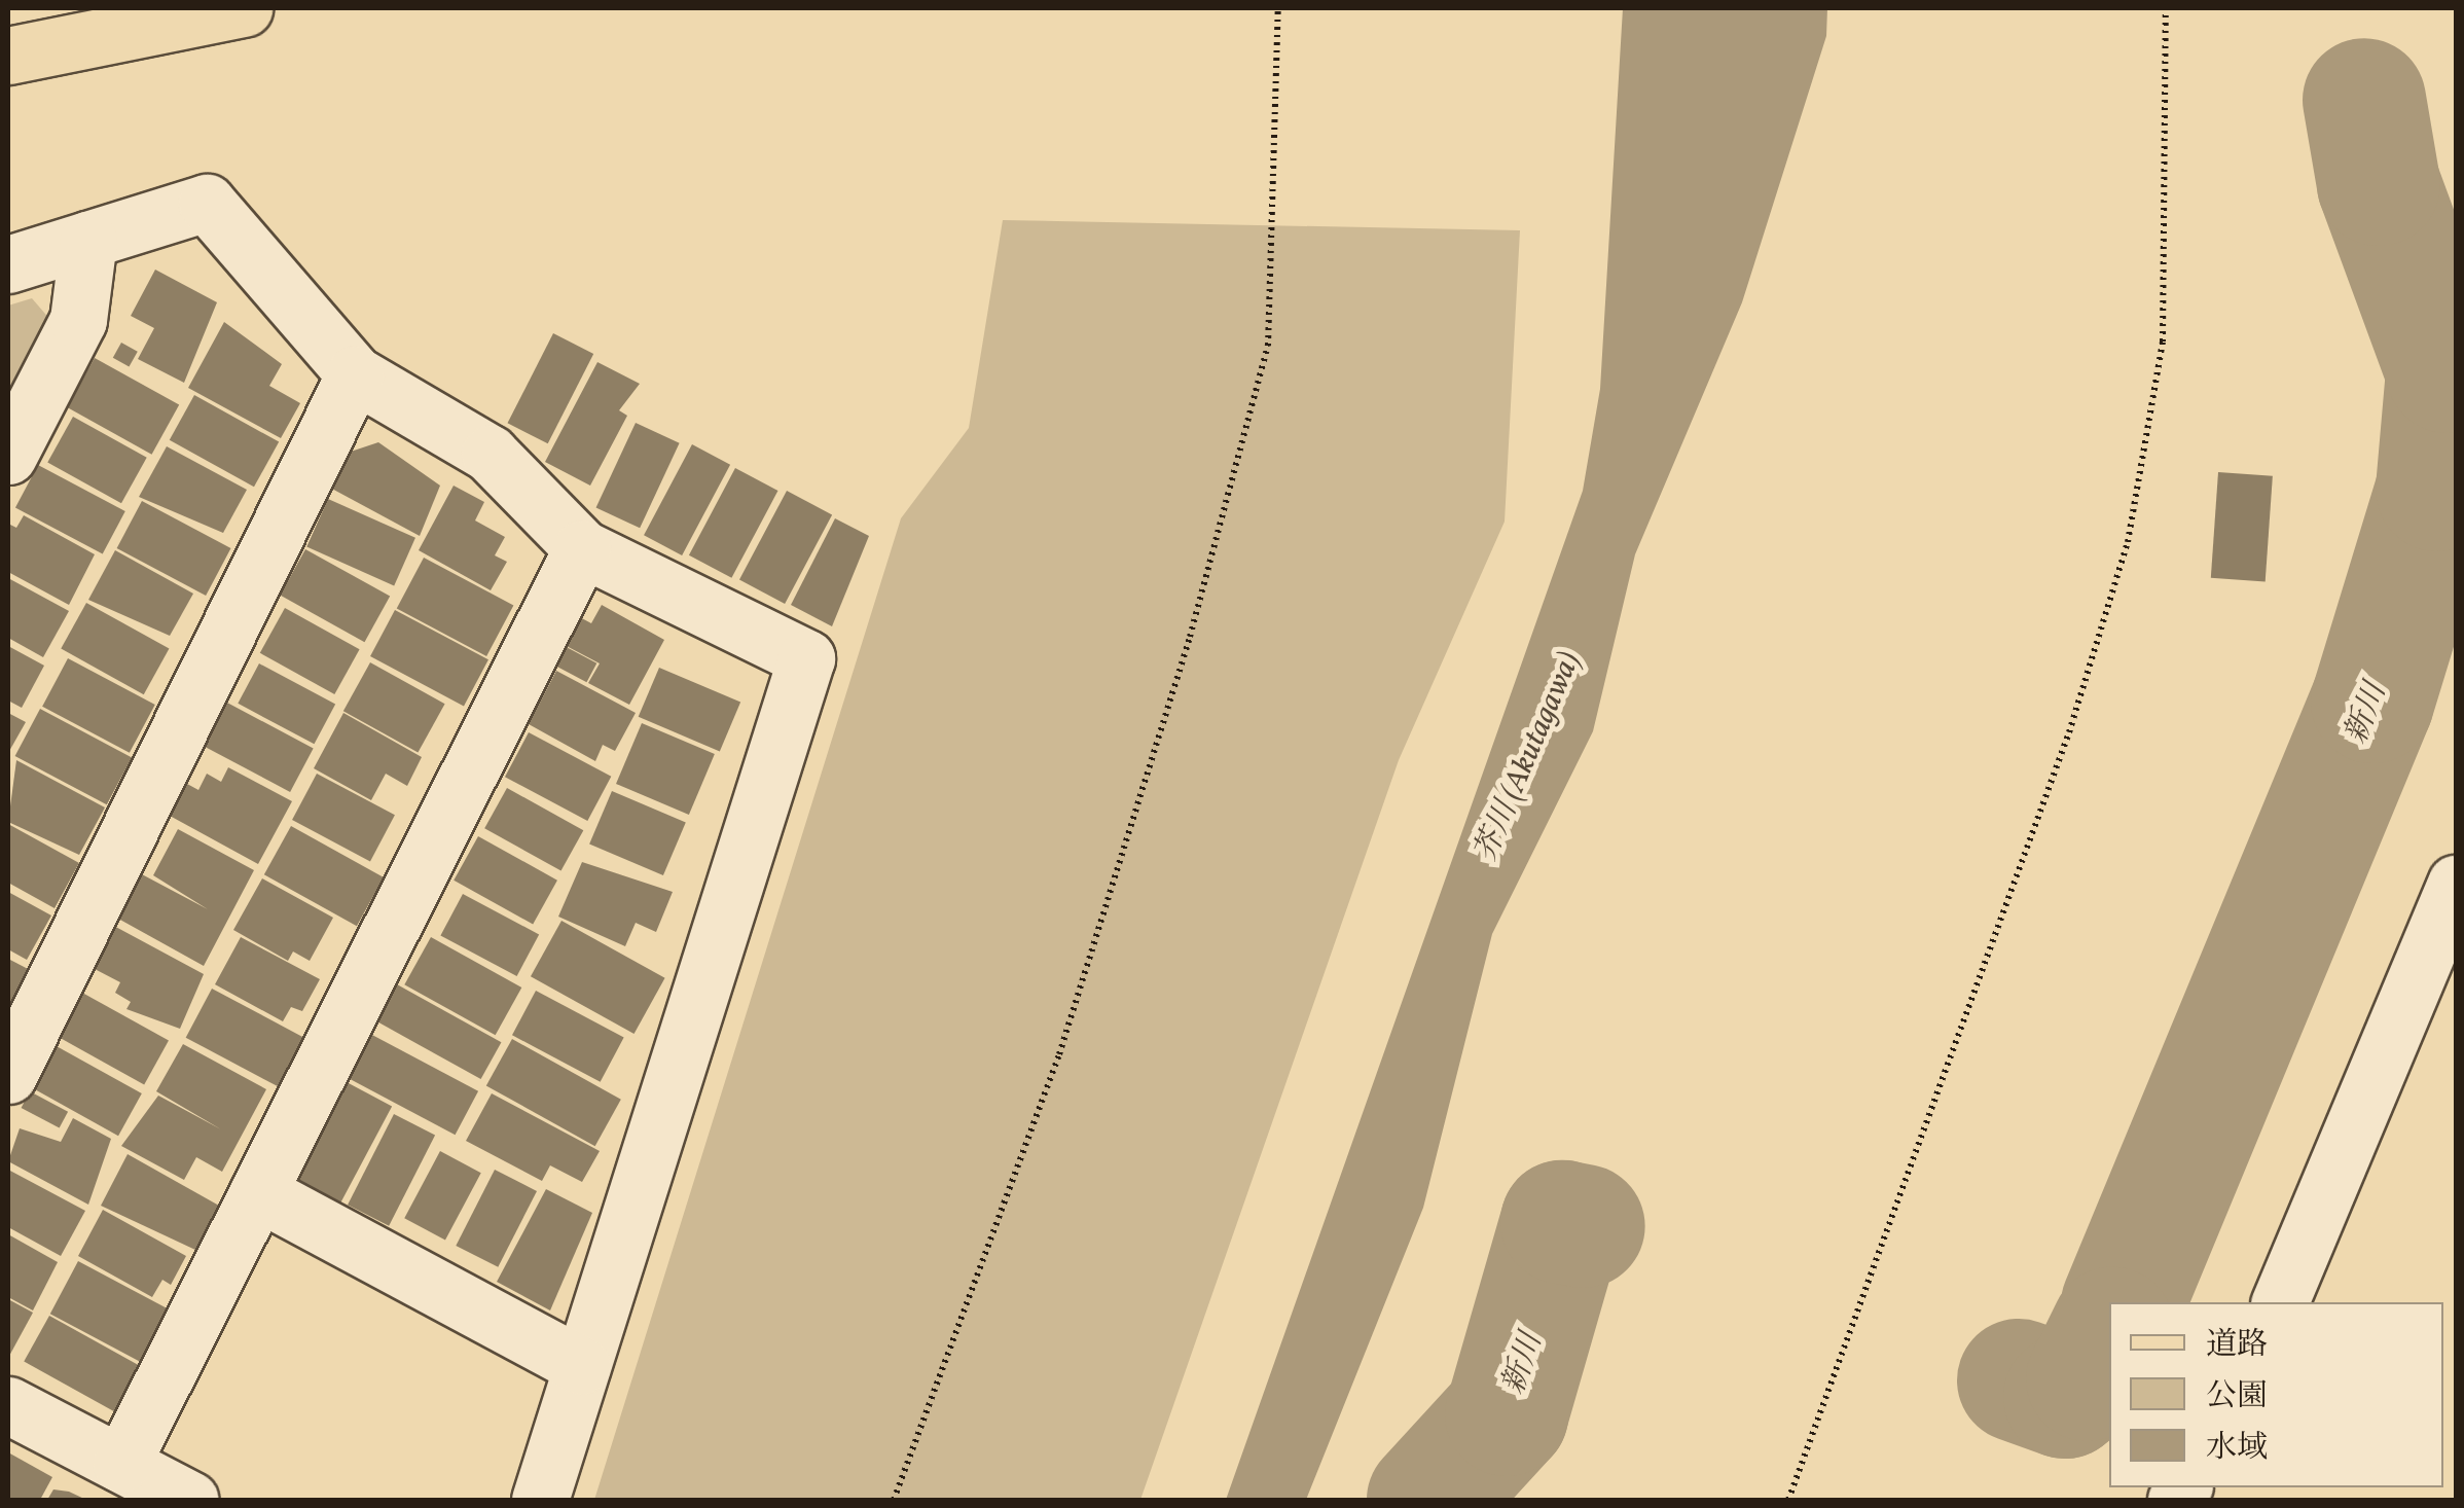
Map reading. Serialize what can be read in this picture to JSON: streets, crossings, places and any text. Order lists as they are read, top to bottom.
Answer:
{
  "water": ["新川", "芥川 (Akutagawa)"],
  "legend": ["道路", "公園", "水域"]
}
